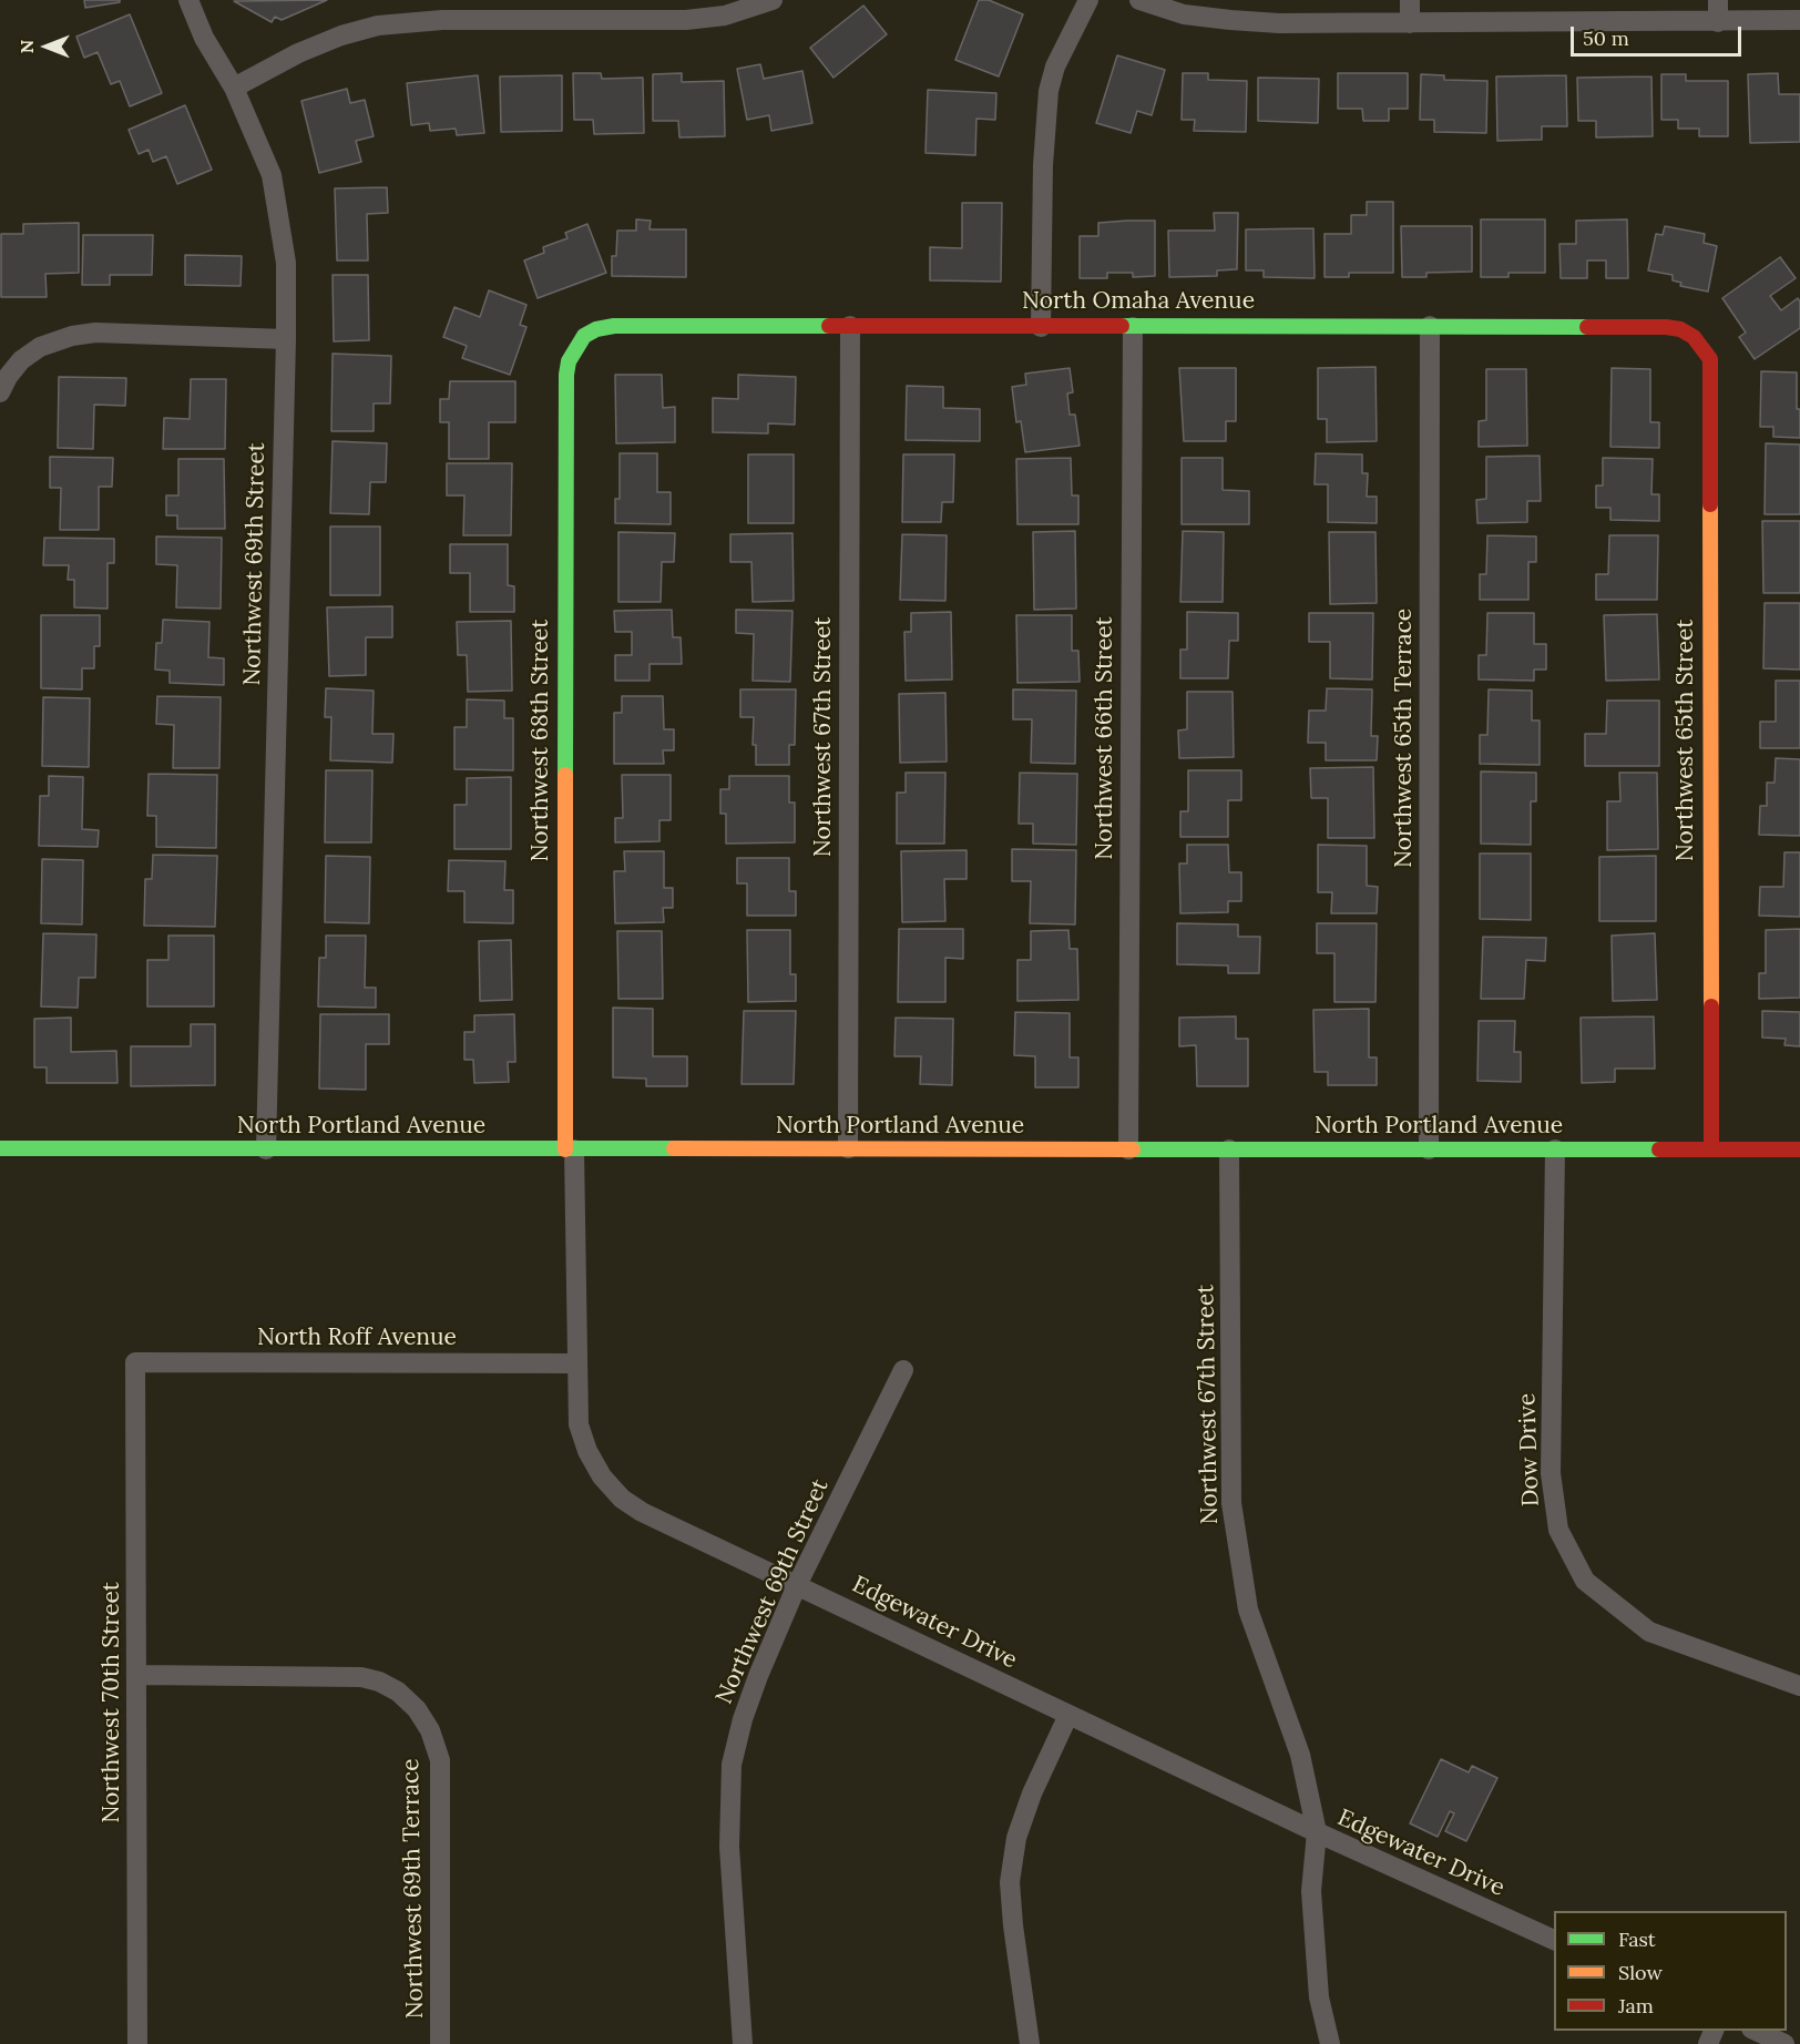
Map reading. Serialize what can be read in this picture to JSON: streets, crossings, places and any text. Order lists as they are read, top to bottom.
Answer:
{
  "streets": {
    "street": [
      "North Omaha Avenue",
      "Northwest 69th Street",
      "Northwest 67th Street",
      "Northwest 66th Street",
      "Northwest 65th Terrace",
      "Northwest 68th Street",
      "Northwest 65th Street",
      "North Portland Avenue",
      "North Roff Avenue",
      "Dow Drive",
      "Edgewater Drive",
      "Northwest 70th Street",
      "Northwest 69th Terrace"
    ]
  },
  "crossings": [
    ["North Omaha Avenue", "Northwest 67th Street"],
    ["North Omaha Avenue", "Northwest 66th Street"],
    ["North Omaha Avenue", "Northwest 65th Terrace"],
    ["North Omaha Avenue", "Northwest 68th Street"],
    ["North Omaha Avenue", "Northwest 65th Street"],
    ["Northwest 69th Street", "North Portland Avenue"],
    ["Northwest 69th Street", "Edgewater Drive"],
    ["Northwest 67th Street", "North Portland Avenue"],
    ["Northwest 67th Street", "Edgewater Drive"],
    ["Northwest 66th Street", "North Portland Avenue"],
    ["Northwest 65th Terrace", "North Portland Avenue"],
    ["Northwest 68th Street", "North Portland Avenue"],
    ["Northwest 68th Street", "Edgewater Drive"],
    ["Northwest 65th Street", "North Portland Avenue"],
    ["North Portland Avenue", "Dow Drive"],
    ["North Portland Avenue", "Edgewater Drive"],
    ["North Roff Avenue", "Edgewater Drive"],
    ["North Roff Avenue", "Northwest 70th Street"],
    ["Northwest 70th Street", "Northwest 69th Terrace"]
  ],
  "legend": ["Fast", "Slow", "Jam"],
  "scale_bar": "50 m",
  "north": "left"
}
